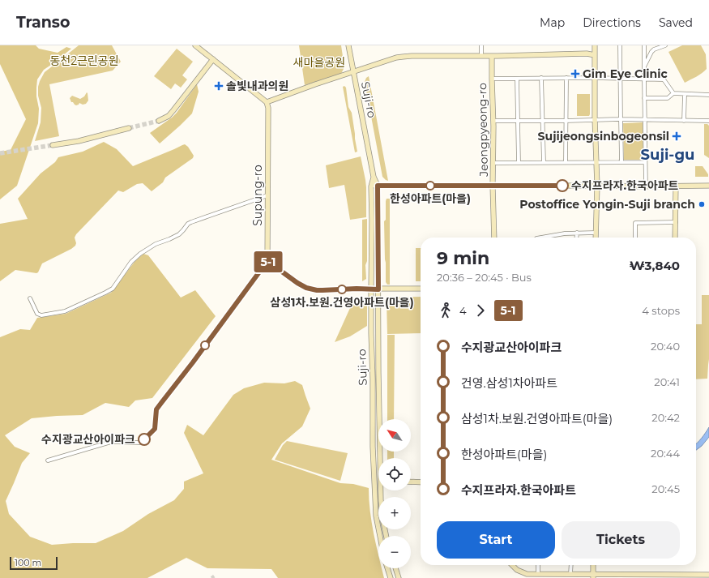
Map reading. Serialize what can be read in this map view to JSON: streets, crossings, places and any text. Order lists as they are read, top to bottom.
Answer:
{
  "streets": {
    "street": ["Suji-ro", "Jeongpyeong-ro", "Supung-ro"]
  },
  "districts": ["Suji-gu"],
  "parks": ["동천2근린공원", "새마을공원"],
  "places": {
    "health": ["Gim Eye Clinic", "솔빛내과의원", "Sujijeongsinbogeonsil"],
    "other": [
      "한성아파트(마을)",
      "수지프라자.한국아파트",
      "Postoffice Yongin-Suji branch",
      "삼성1차.보원.건영아파트(마을)",
      "수지광교산아이파크"
    ]
  },
  "lines": ["bus line 5-1"],
  "scale_bar": "100 m",
  "north": "top left",
  "page": {
    "header": "Transo",
    "nav": ["Map", "Directions", "Saved"],
    "on_map": "5-1",
    "heading": ["9 min", "20:36 – 20:45 · Bus", "₩3,840"],
    "legs": ["4", "5-1", "4 stops"],
    "list": [
      {
        "name": "수지광교산아이파크",
        "value": "20:40"
      },
      {
        "name": "건영.삼성1차아파트",
        "value": "20:41"
      },
      {
        "name": "삼성1차.보원.건영아파트(마을)",
        "value": "20:42"
      },
      {
        "name": "한성아파트(마을)",
        "value": "20:44"
      },
      {
        "name": "수지프라자.한국아파트",
        "value": "20:45"
      }
    ],
    "map_buttons": ["+", "−"],
    "buttons": ["Start", "Tickets"],
    "scale": "100 m"
  }
}
